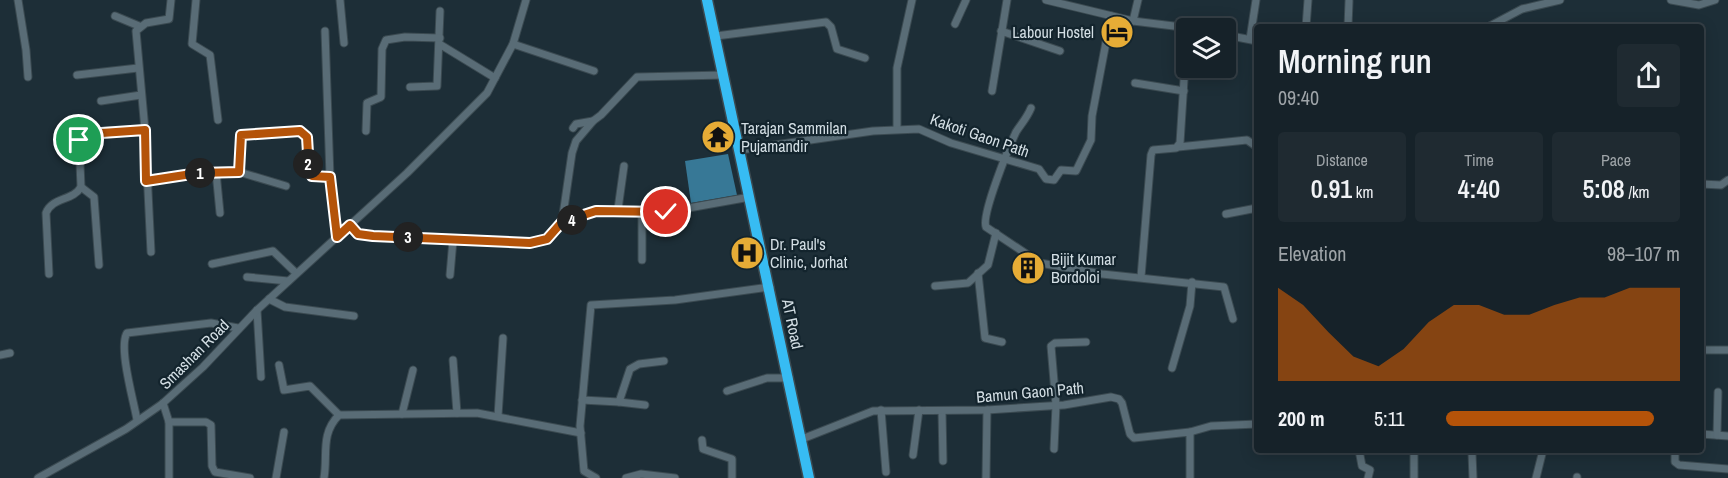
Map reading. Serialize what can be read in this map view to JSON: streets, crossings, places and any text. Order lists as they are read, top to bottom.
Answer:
{
  "streets": {
    "highway": ["AT Road"],
    "street": ["Kakoti Gaon Path", "Smashan Road", "Bamun Gaon Path"]
  },
  "crossings": [
    ["Kakoti Gaon Path", "AT Road"],
    ["AT Road", "Bamun Gaon Path"]
  ],
  "places": {
    "hotel": ["Labour Hostel"],
    "temple": ["Tarajan Sammilan Pujamandir"],
    "hospital": ["Dr. Paul's Clinic, Jorhat"],
    "building": ["Bijit Kumar Bordoloi"]
  },
  "page": {
    "heading": ["Morning run", "09:40"],
    "stats": [
      ["Distance", "0.91 km"],
      ["Time", "4:40"],
      ["Pace", "5:08 /km"]
    ],
    "pins": [
      "2",
      "1",
      "4",
      "3"
    ],
    "chart": ["Elevation", "98–107 m"],
    "list": [
      {
        "name": "200 m",
        "note": "5:11"
      }
    ]
  }
}
